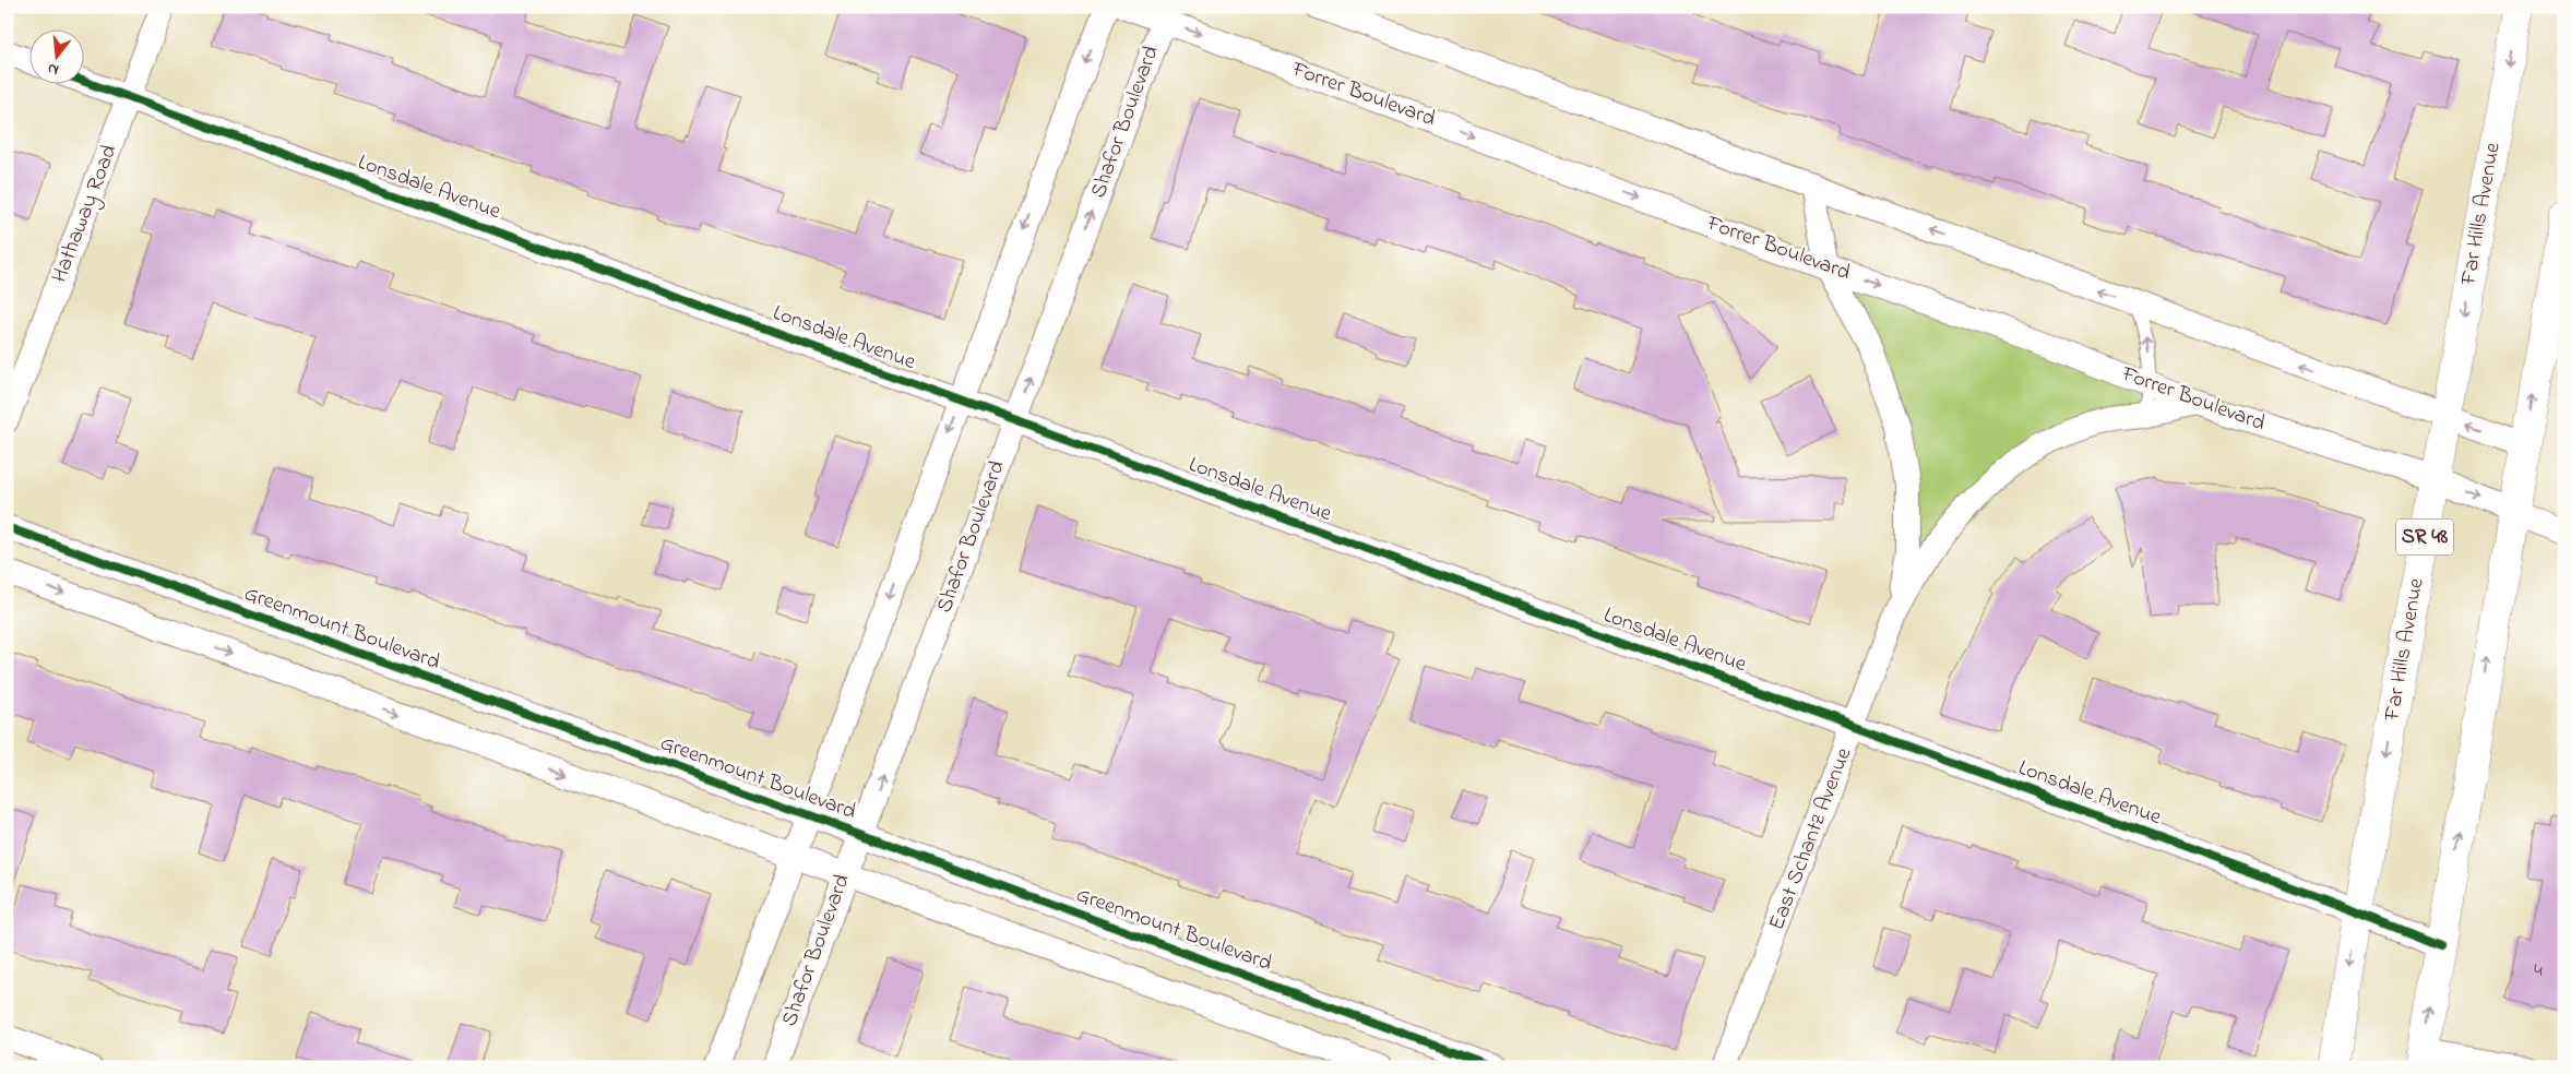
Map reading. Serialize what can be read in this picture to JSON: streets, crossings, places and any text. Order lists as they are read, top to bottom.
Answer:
{
  "streets": {
    "main road": ["Far Hills Avenue", "SR 48"],
    "street": [
      "Forrer Boulevard",
      "Shafor Boulevard",
      "Lonsdale Avenue",
      "Hathaway Road",
      "Greenmount Boulevard",
      "East Schantz Avenue"
    ]
  },
  "crossings": [
    ["Forrer Boulevard", "Shafor Boulevard"],
    ["Forrer Boulevard", "Far Hills Avenue"],
    ["Forrer Boulevard", "East Schantz Avenue"],
    ["Shafor Boulevard", "Lonsdale Avenue"],
    ["Shafor Boulevard", "Greenmount Boulevard"],
    ["Lonsdale Avenue", "Hathaway Road"],
    ["Lonsdale Avenue", "Far Hills Avenue"],
    ["Lonsdale Avenue", "East Schantz Avenue"]
  ],
  "house_numbers": ["4"],
  "north": "bottom"
}
